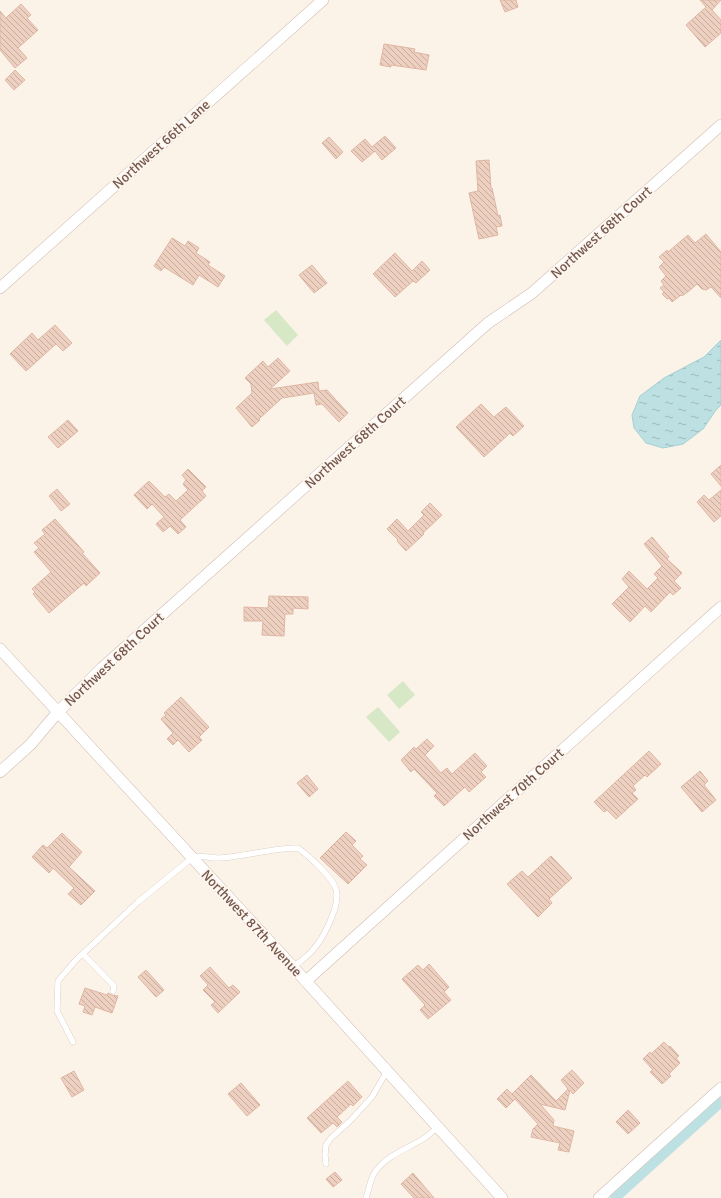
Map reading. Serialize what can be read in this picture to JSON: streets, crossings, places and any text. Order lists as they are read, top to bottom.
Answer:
{
  "streets": {
    "street": [
      "Northwest 66th Lane",
      "Northwest 68th Court",
      "Northwest 70th Court",
      "Northwest 87th Avenue"
    ]
  },
  "crossings": [
    ["Northwest 68th Court", "Northwest 87th Avenue"],
    ["Northwest 70th Court", "Northwest 87th Avenue"]
  ]
}
